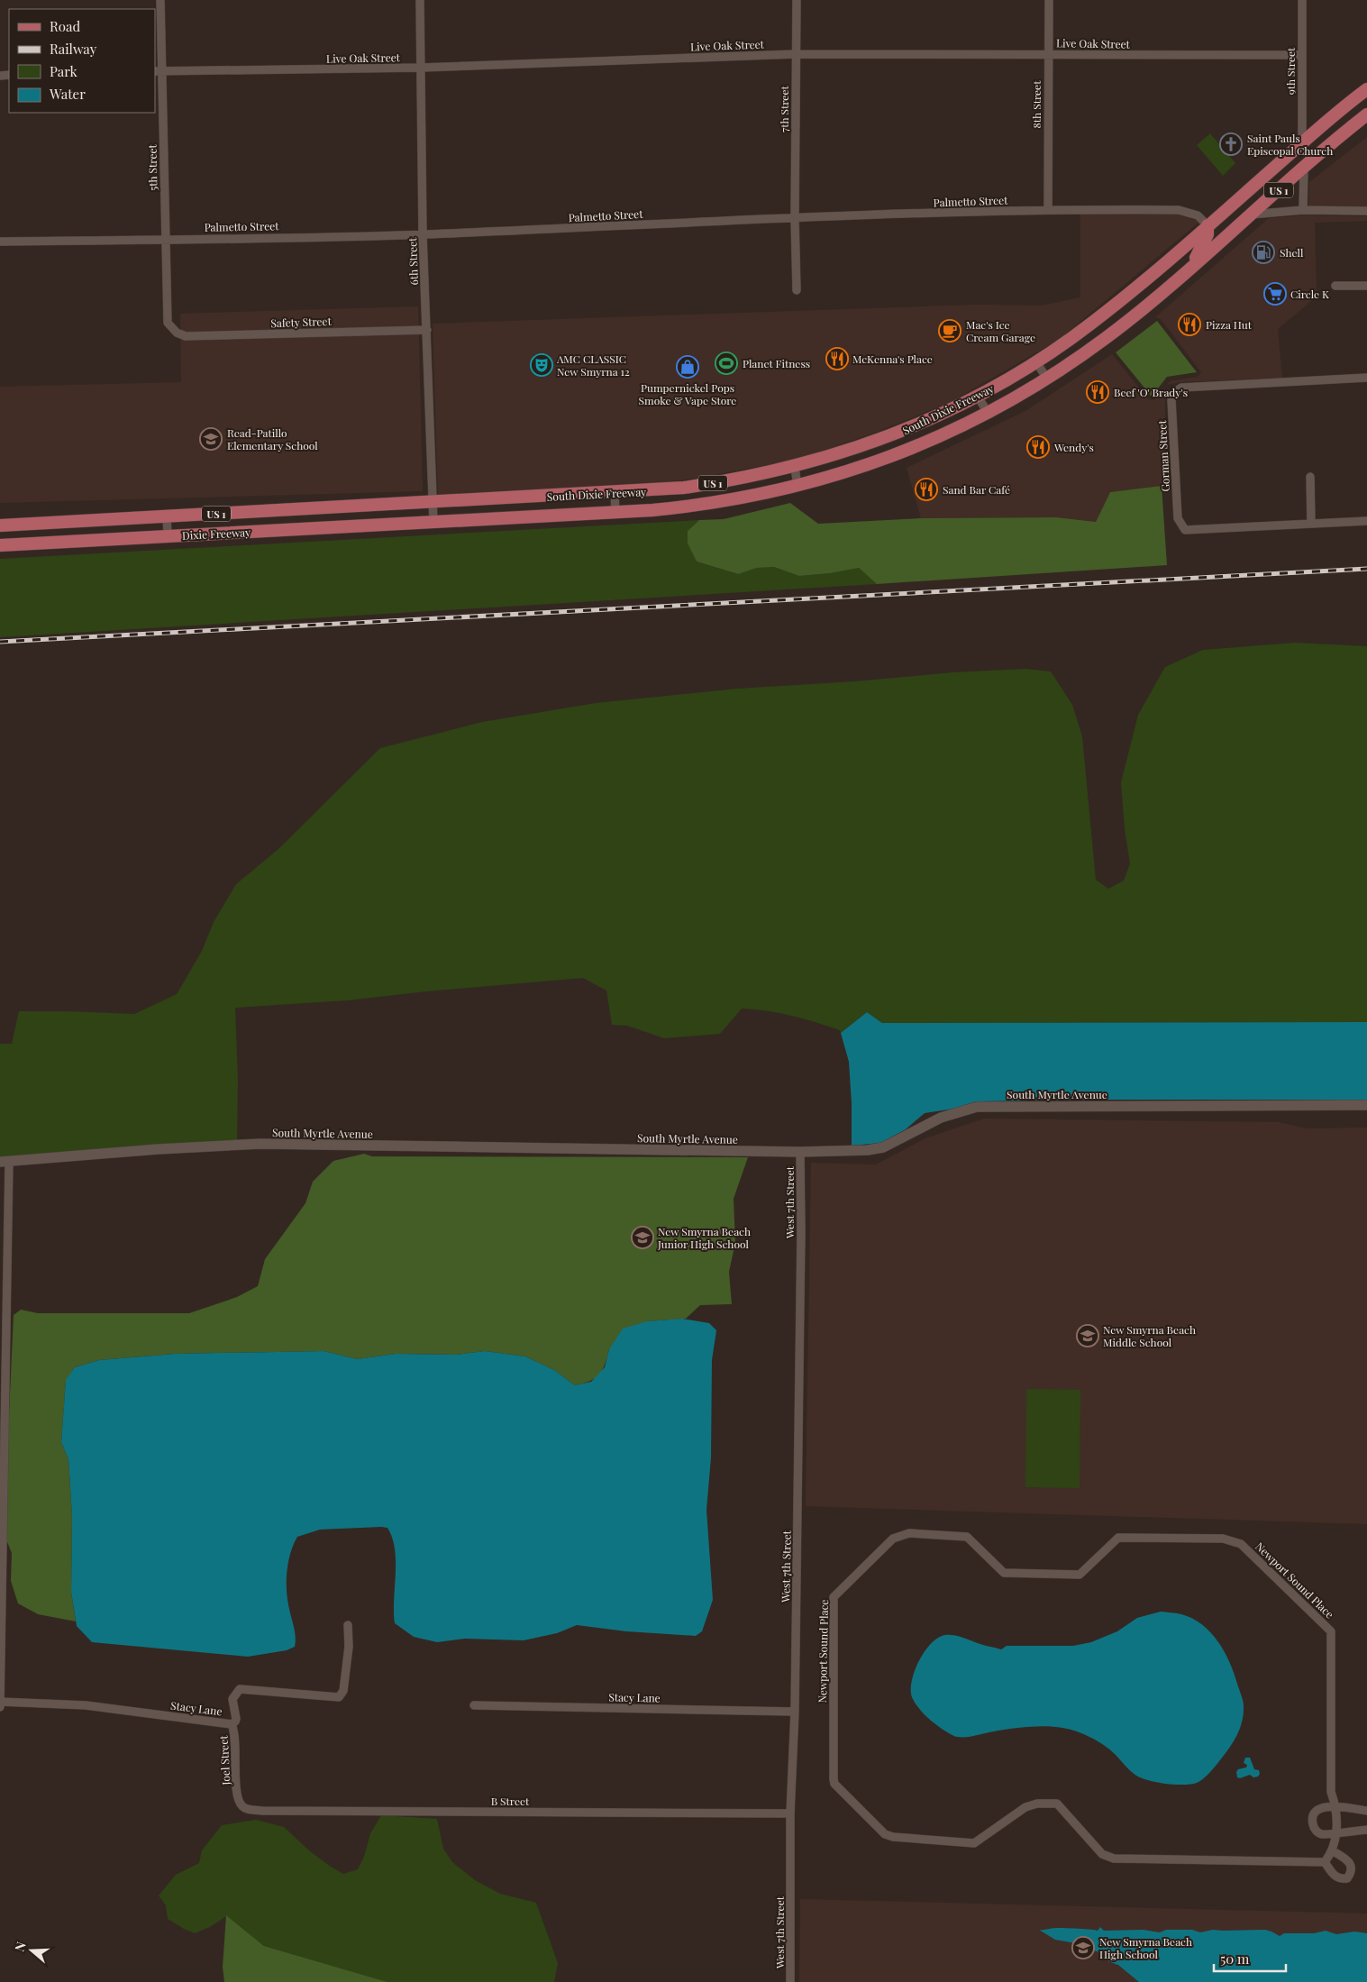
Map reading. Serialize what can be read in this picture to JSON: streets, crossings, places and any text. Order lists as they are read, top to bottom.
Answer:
{
  "streets": {
    "main road": ["US 1", "South Dixie Freeway", "Dixie Freeway"],
    "street": [
      "Live Oak Street",
      "9th Street",
      "8th Street",
      "7th Street",
      "5th Street",
      "Palmetto Street",
      "6th Street",
      "Safety Street",
      "Gorman Street",
      "South Myrtle Avenue",
      "West 7th Street",
      "Newport Sound Place",
      "Stacy Lane",
      "Joel Street",
      "B Street"
    ]
  },
  "crossings": [
    ["Live Oak Street", "9th Street"],
    ["Live Oak Street", "8th Street"],
    ["Live Oak Street", "7th Street"],
    ["Live Oak Street", "5th Street"],
    ["Live Oak Street", "6th Street"],
    ["9th Street", "South Dixie Freeway"],
    ["8th Street", "Palmetto Street"],
    ["7th Street", "Palmetto Street"],
    ["5th Street", "Palmetto Street"],
    ["5th Street", "Safety Street"],
    ["Palmetto Street", "6th Street"],
    ["Palmetto Street", "South Dixie Freeway"],
    ["6th Street", "Safety Street"],
    ["6th Street", "South Dixie Freeway"],
    ["6th Street", "Dixie Freeway"],
    ["South Dixie Freeway", "Dixie Freeway"],
    ["South Myrtle Avenue", "West 7th Street"],
    ["West 7th Street", "Stacy Lane"],
    ["West 7th Street", "B Street"],
    ["Stacy Lane", "Joel Street"],
    ["Joel Street", "B Street"]
  ],
  "places": {
    "church": ["Saint Pauls Episcopal Church"],
    "fuel station": ["Shell"],
    "supermarket": ["Circle K"],
    "restaurant": [
      "Pizza Hut",
      "McKenna's Place",
      "Beef 'O' Brady's",
      "Wendy's",
      "Sand Bar Café"
    ],
    "cafe": ["Mac's Ice Cream Garage"],
    "sports": ["Planet Fitness"],
    "theatre": ["AMC CLASSIC New Smyrna 12"],
    "shop": ["Pumpernickel Pops Smoke & Vape Store"],
    "school or university": [
      "Read-Patillo Elementary School",
      "New Smyrna Beach Junior High School",
      "New Smyrna Beach Middle School",
      "New Smyrna Beach High School"
    ]
  },
  "legend": [
    "Road",
    "Railway",
    "Park",
    "Water"
  ],
  "scale_bar": "50 m",
  "north": "left"
}
